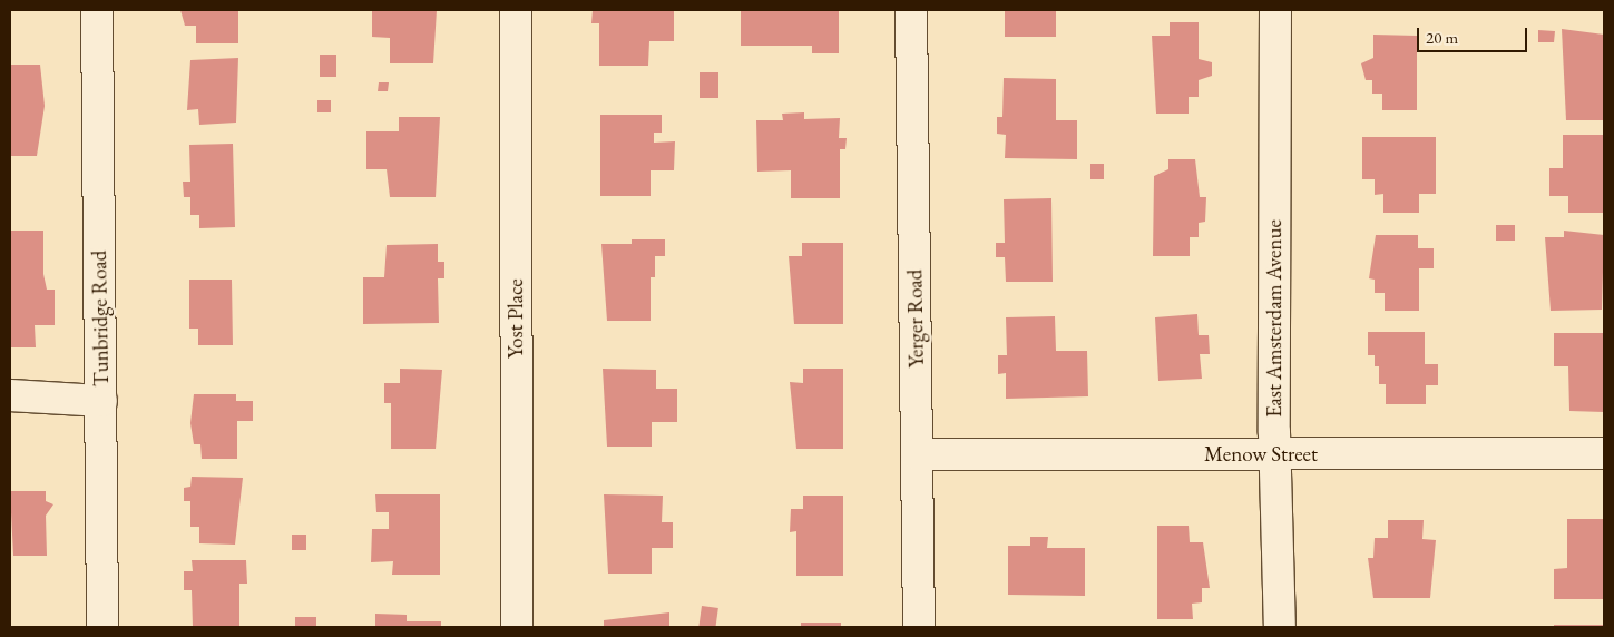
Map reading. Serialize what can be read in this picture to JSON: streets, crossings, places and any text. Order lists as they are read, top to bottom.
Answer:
{
  "streets": {
    "street": [
      "Tunbridge Road",
      "Yost Place",
      "Yerger Road",
      "East Amsterdam Avenue",
      "Menow Street"
    ]
  },
  "crossings": [
    ["Yerger Road", "Menow Street"],
    ["East Amsterdam Avenue", "Menow Street"]
  ],
  "scale_bar": "20 m"
}
